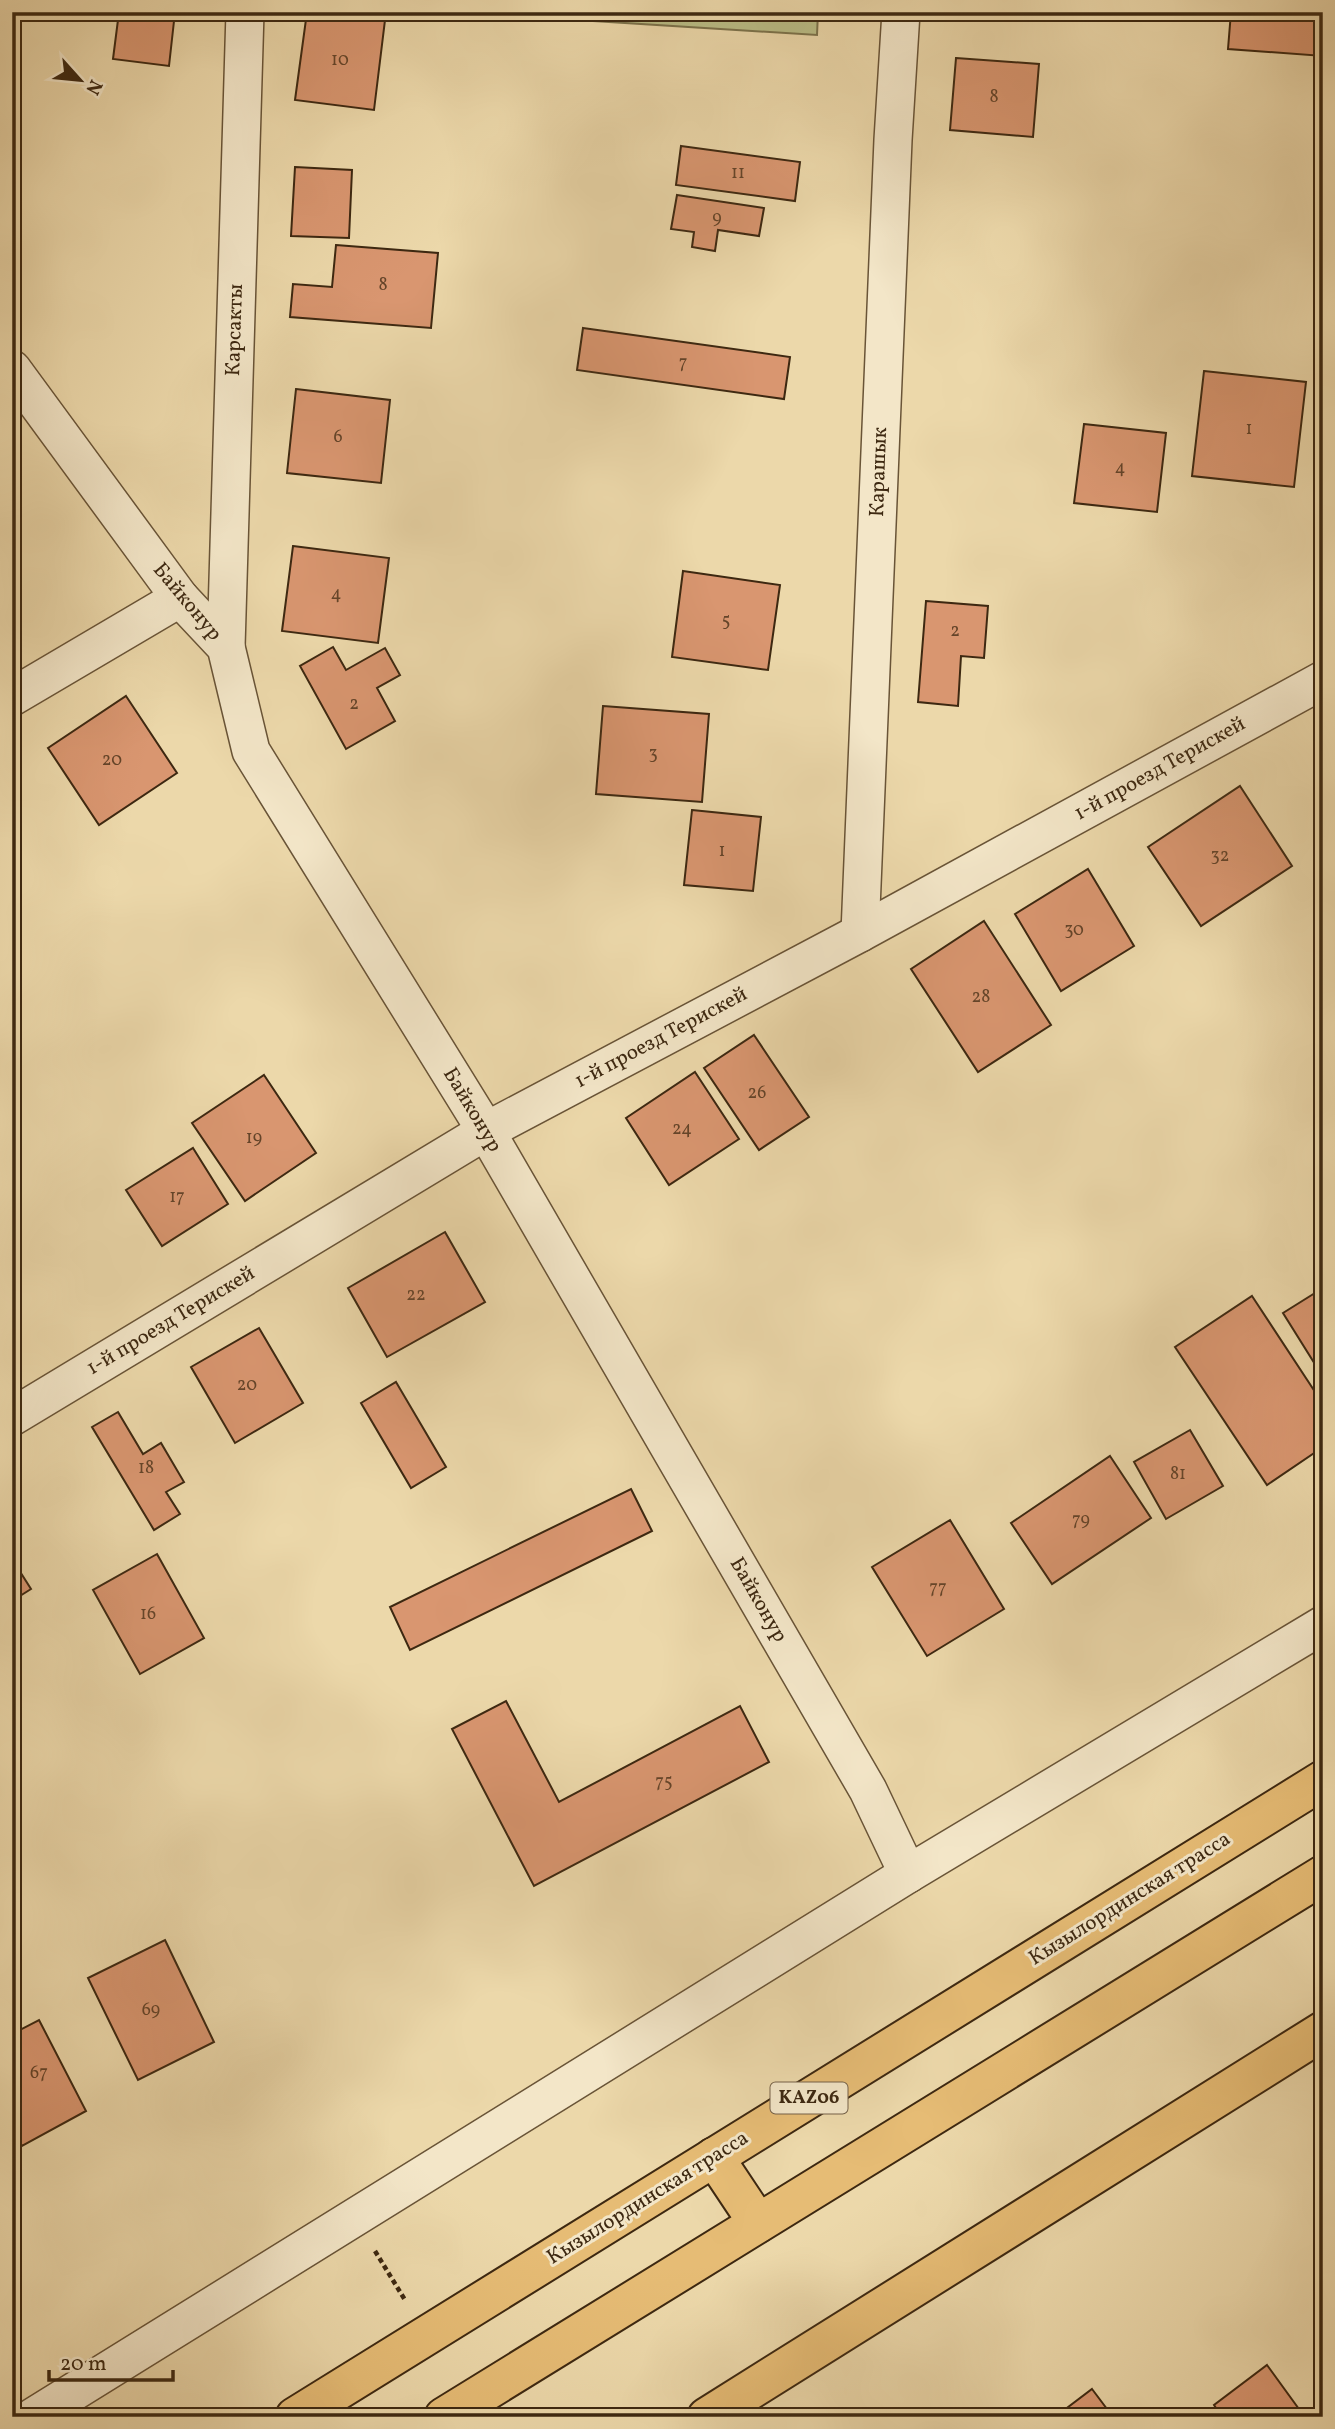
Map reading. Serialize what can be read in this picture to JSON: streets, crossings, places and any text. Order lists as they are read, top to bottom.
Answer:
{
  "streets": {
    "highway": ["Кызылординская трасса", "KАZ06"],
    "street": [
      "Карсакты",
      "Карашык",
      "Байконур",
      "1-й проезд Терискей"
    ]
  },
  "crossings": [
    ["Карсакты", "Байконур"],
    ["Карашык", "1-й проезд Терискей"],
    ["Байконур", "1-й проезд Терискей"]
  ],
  "house_numbers": [
    "10",
    "8",
    "11",
    "9",
    "8",
    "7",
    "1",
    "6",
    "4",
    "4",
    "5",
    "2",
    "2",
    "3",
    "20",
    "1",
    "32",
    "30",
    "28",
    "26",
    "24",
    "19",
    "17",
    "22",
    "20",
    "18",
    "81",
    "79",
    "77",
    "16",
    "75",
    "69",
    "67"
  ],
  "scale_bar": "20 m",
  "north": "bottom right"
}
